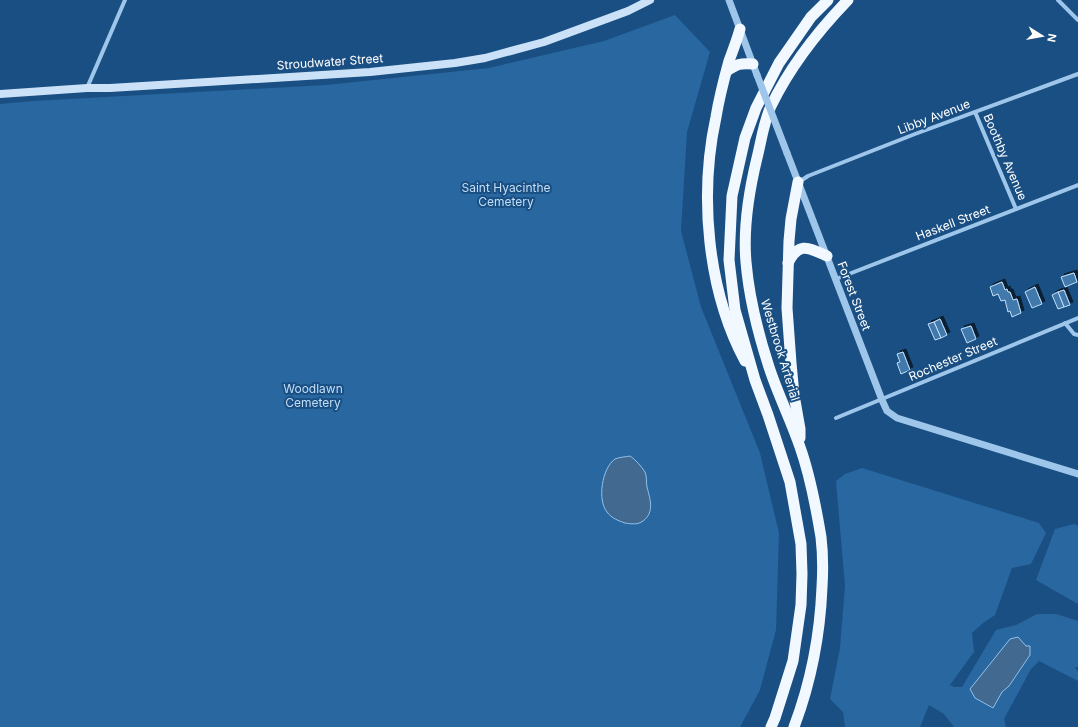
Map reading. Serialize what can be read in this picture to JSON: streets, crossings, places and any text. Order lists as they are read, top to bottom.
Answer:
{
  "streets": {
    "highway": ["Westbrook Arterial"],
    "main road": ["Stroudwater Street"],
    "street": [
      "Libby Avenue",
      "Boothby Avenue",
      "Haskell Street",
      "Forest Street",
      "Rochester Street"
    ]
  },
  "crossings": [
    ["Libby Avenue", "Boothby Avenue"],
    ["Libby Avenue", "Forest Street"],
    ["Boothby Avenue", "Haskell Street"],
    ["Haskell Street", "Forest Street"],
    ["Forest Street", "Rochester Street"]
  ],
  "parks": ["Saint Hyacinthe Cemetery", "Woodlawn Cemetery"],
  "north": "right"
}
